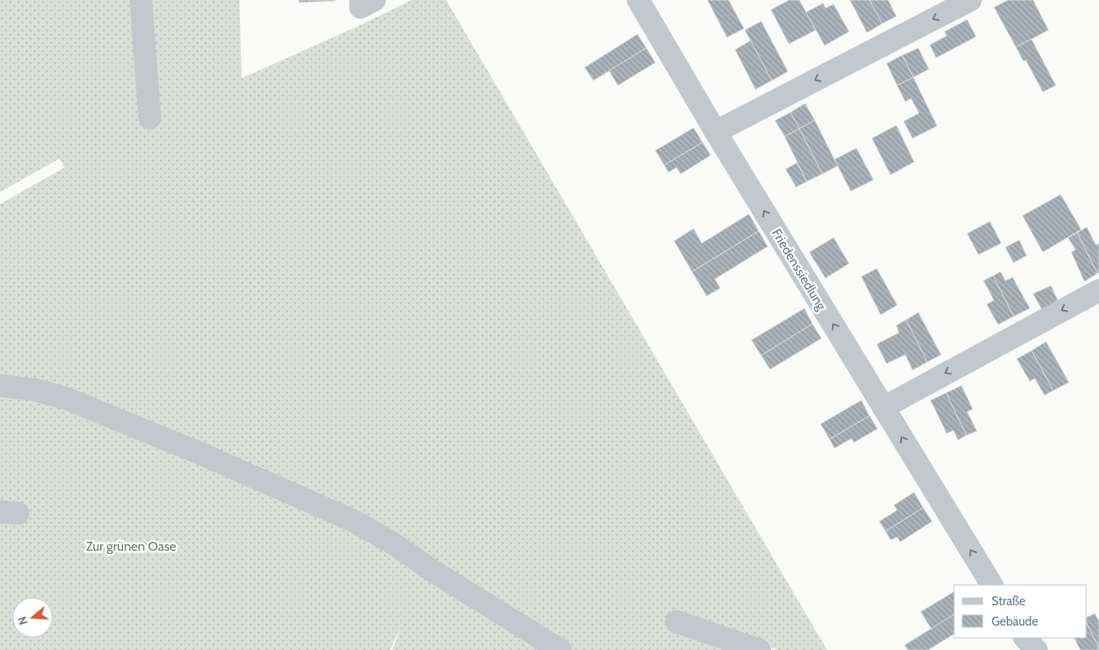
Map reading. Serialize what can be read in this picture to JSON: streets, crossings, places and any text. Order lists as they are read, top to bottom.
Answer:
{
  "streets": {
    "street": ["Friedenssiedlung"]
  },
  "one_way": ["Friedenssiedlung"],
  "parks": ["Zur grünen Oase"],
  "legend": ["Straße", "Gebäude"],
  "north": "left"
}
